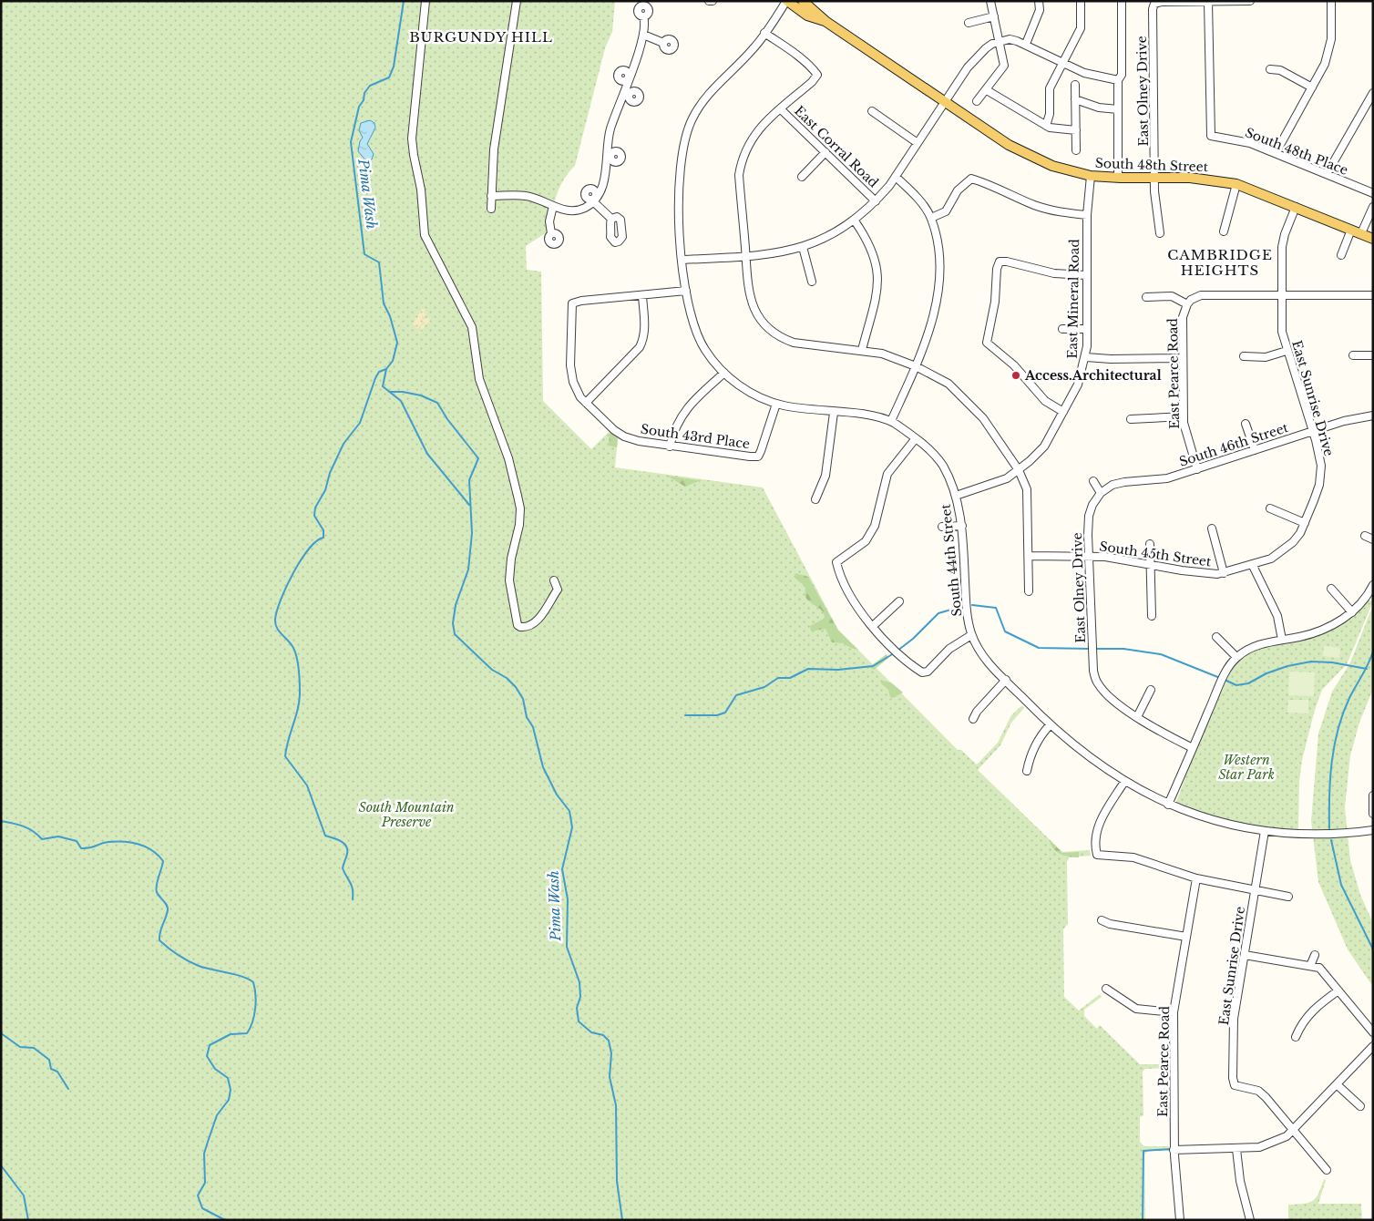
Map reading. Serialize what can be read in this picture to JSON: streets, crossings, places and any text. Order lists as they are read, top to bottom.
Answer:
{
  "streets": {
    "main road": ["South 48th Street"],
    "street": [
      "East Olney Drive",
      "East Corral Road",
      "South 48th Place",
      "East Mineral Road",
      "East Pearce Road",
      "East Sunrise Drive",
      "South 43rd Place",
      "South 46th Street",
      "South 45th Street",
      "South 44th Street"
    ]
  },
  "crossings": [
    ["East Olney Drive", "South 48th Place"],
    ["East Olney Drive", "South 48th Street"],
    ["East Olney Drive", "South 46th Street"],
    ["East Olney Drive", "South 45th Street"],
    ["South 48th Street", "East Mineral Road"],
    ["South 48th Street", "East Sunrise Drive"],
    ["South 48th Street", "South 44th Street"],
    ["East Mineral Road", "South 44th Street"],
    ["East Pearce Road", "South 46th Street"],
    ["East Sunrise Drive", "South 46th Street"],
    ["East Sunrise Drive", "South 45th Street"],
    ["East Sunrise Drive", "South 44th Street"],
    ["South 43rd Place", "South 44th Street"]
  ],
  "districts": ["BURGUNDY HILL", "CAMBRIDGE HEIGHTS"],
  "water": ["Pima Wash"],
  "parks": ["Western Star Park", "South Mountain Preserve"],
  "places": ["Access.Architectural"]
}
